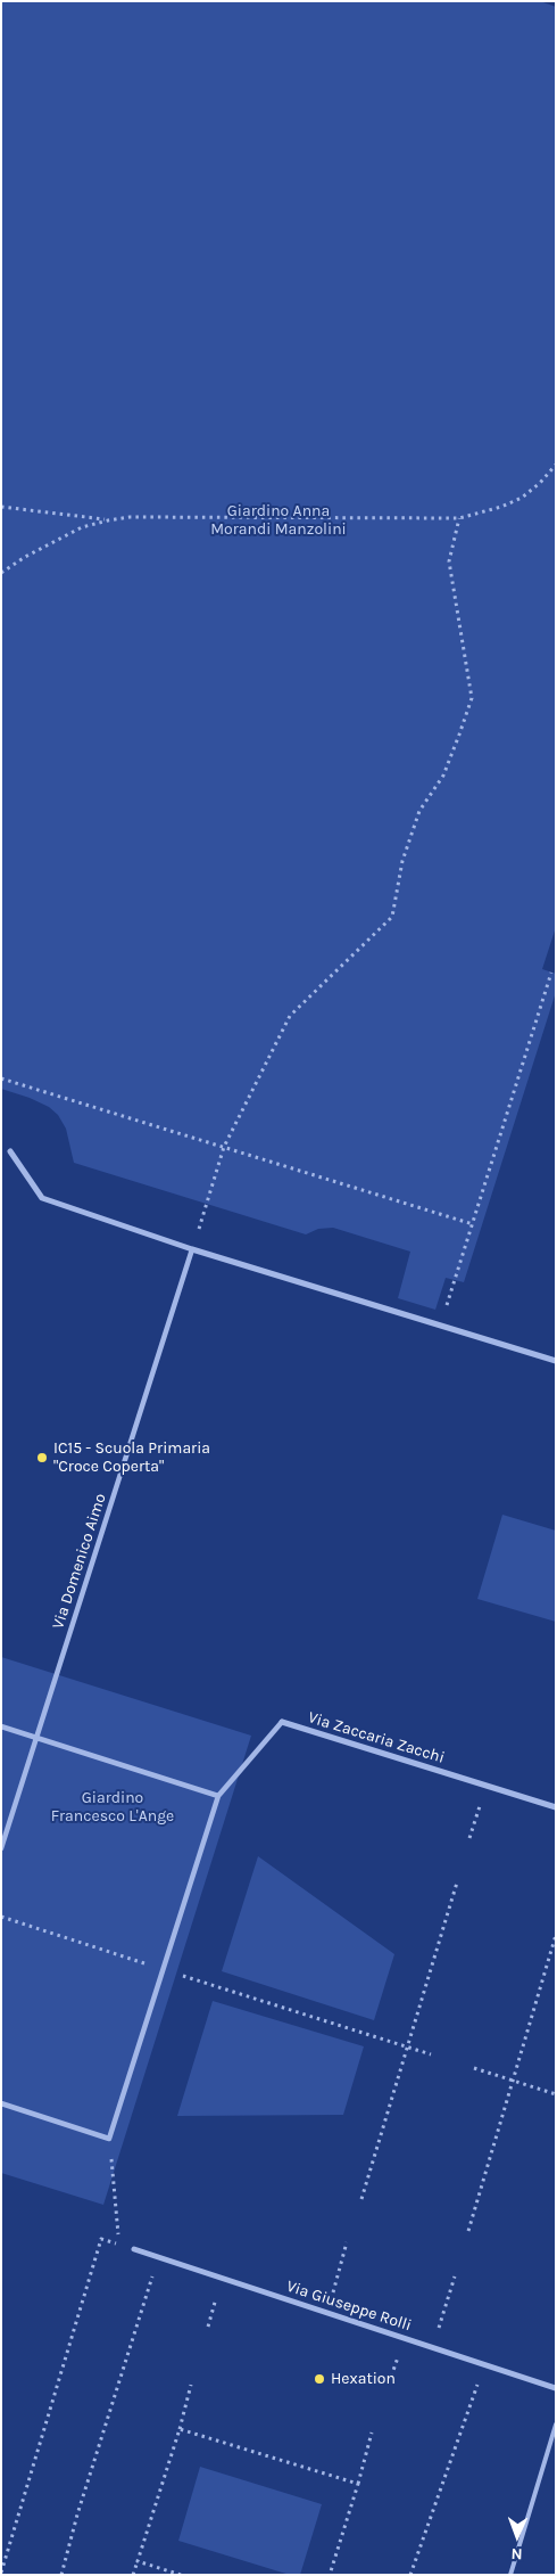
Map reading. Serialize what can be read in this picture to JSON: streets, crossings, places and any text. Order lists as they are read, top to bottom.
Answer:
{
  "streets": {
    "street": ["Via Domenico Aimo", "Via Zaccaria Zacchi", "Via Giuseppe Rolli"]
  },
  "parks": ["Giardino Anna Morandi Manzolini", "Giardino Francesco L'Ange"],
  "places": ["IC15 - Scuola Primaria \"Croce Coperta\"", "Hexation"],
  "north": "bottom"
}
